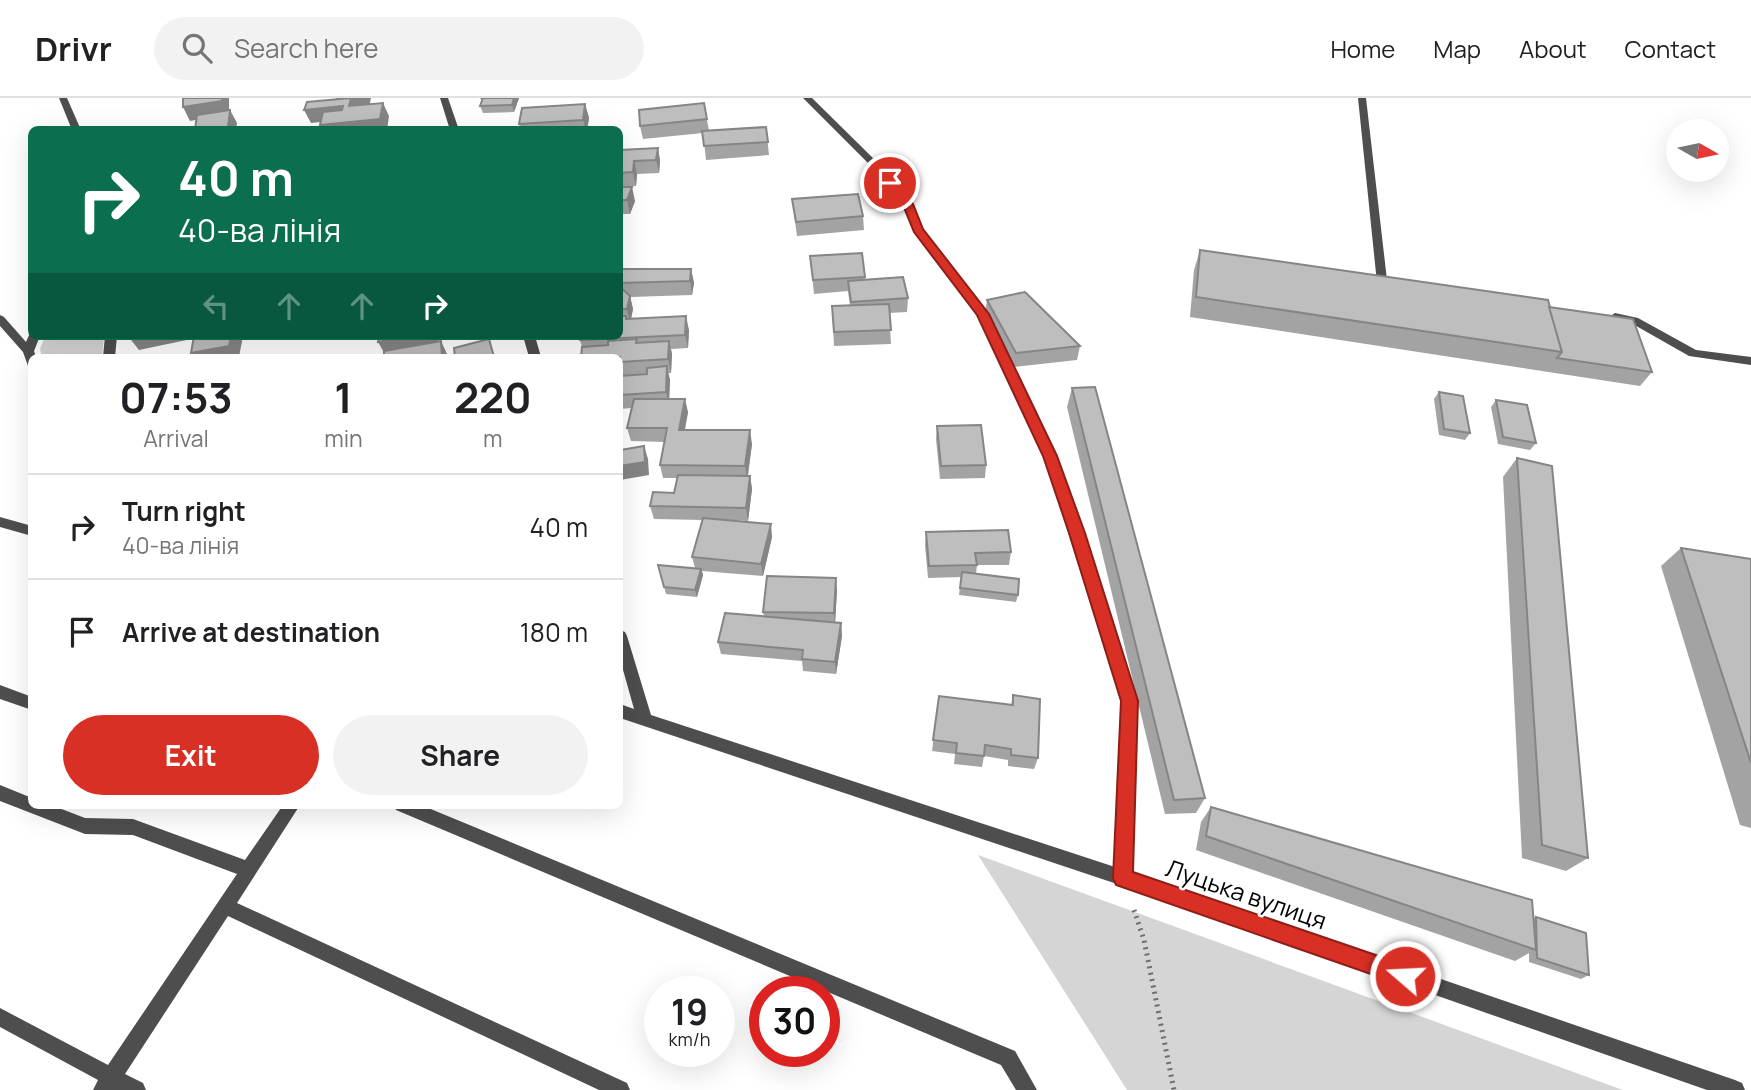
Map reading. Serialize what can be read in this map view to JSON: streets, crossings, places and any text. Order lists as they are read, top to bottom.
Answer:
{
  "streets": {
    "street": ["Луцька вулиця"]
  },
  "north": "right",
  "page": {
    "header": "Drivr",
    "search": "Search here",
    "nav": [
      "Home",
      "Map",
      "About",
      "Contact"
    ],
    "turn": ["40 m", "40-ва лінія"],
    "eta": [
      "07:53",
      "Arrival",
      "1",
      "min",
      "220",
      "m"
    ],
    "list": [
      {
        "name": "Turn right",
        "note": "40-ва лінія",
        "value": "40 m"
      },
      {
        "name": "Arrive at destination",
        "value": "180 m"
      }
    ],
    "buttons": ["Exit", "Share"],
    "speed": "19 km/h",
    "limit": "30"
  }
}
